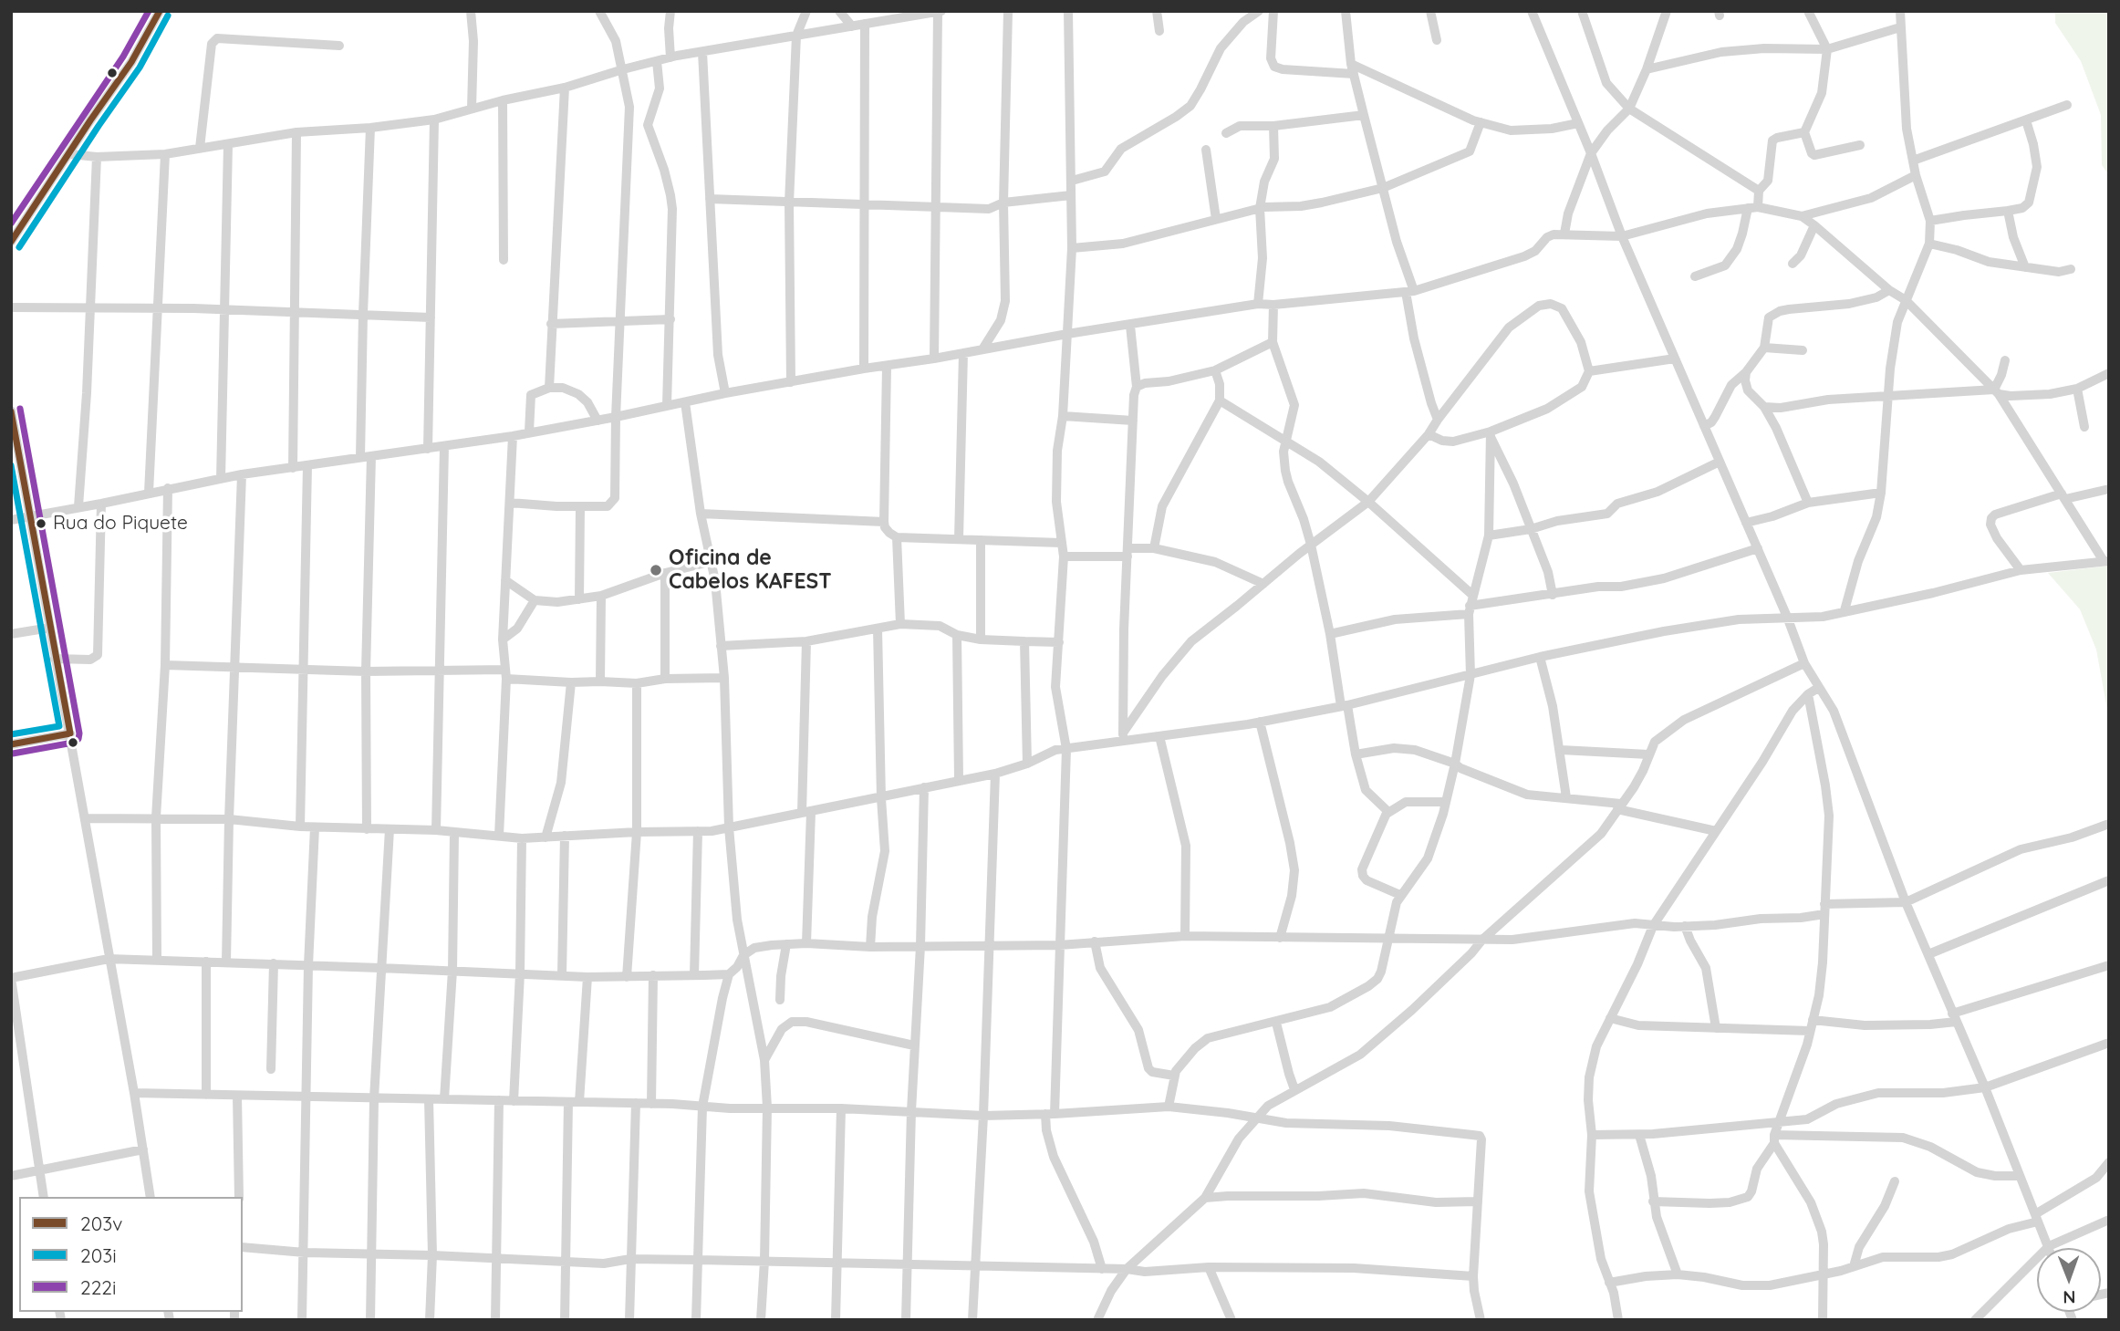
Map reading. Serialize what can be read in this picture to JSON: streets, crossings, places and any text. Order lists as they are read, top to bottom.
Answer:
{
  "places": ["Rua do Piquete", "Oficina de Cabelos KAFEST"],
  "lines": ["transit line 203v", "transit line 222i", "transit line 203i"],
  "legend": ["203v", "203i", "222i"],
  "north": "bottom"
}
